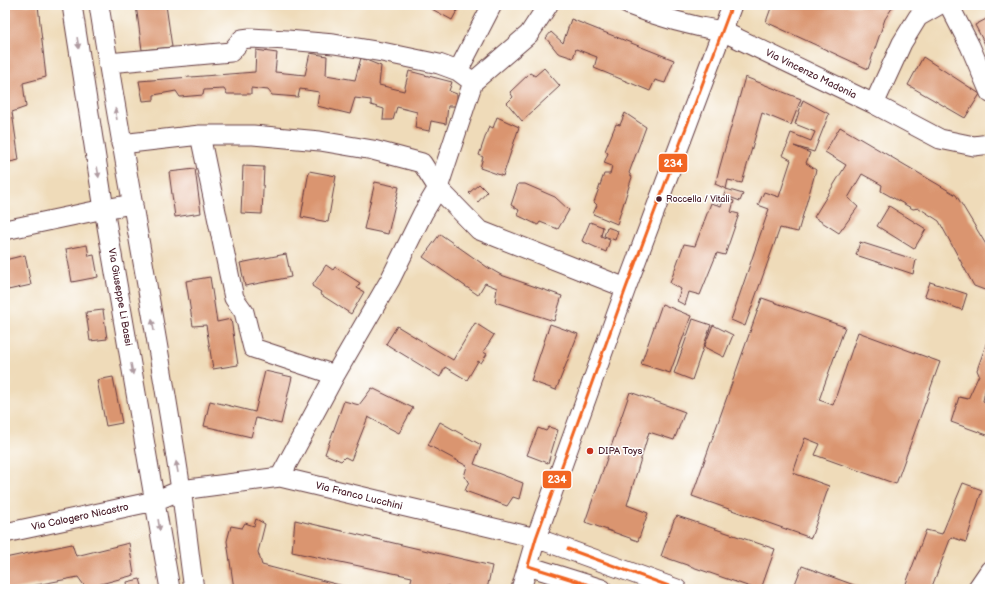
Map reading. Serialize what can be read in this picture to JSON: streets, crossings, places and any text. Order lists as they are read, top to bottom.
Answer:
{
  "streets": {
    "street": [
      "Via Vincenzo Madonia",
      "Via Giuseppe Li Bassi",
      "Via Franco Lucchini",
      "Via Calogero Nicastro"
    ]
  },
  "crossings": [
    ["Via Giuseppe Li Bassi", "Via Calogero Nicastro"],
    ["Via Franco Lucchini", "Via Calogero Nicastro"]
  ],
  "places": ["Roccella / Vitali", "DIPA Toys"],
  "lines": ["transit line 234"]
}
